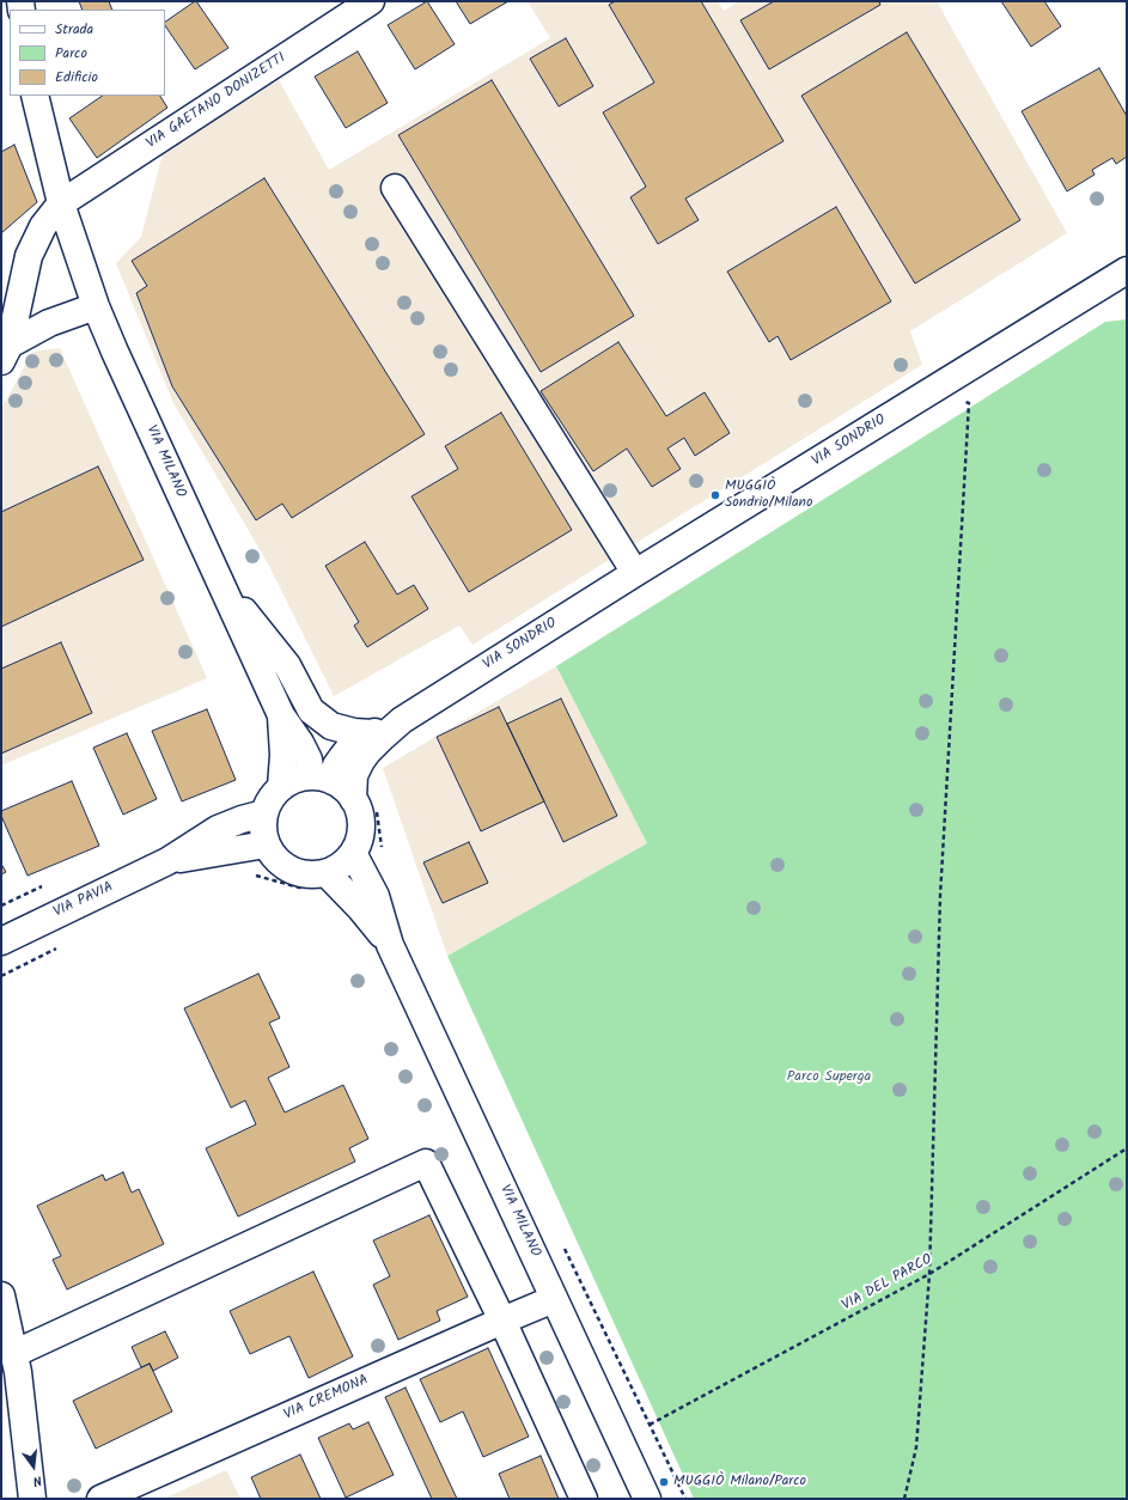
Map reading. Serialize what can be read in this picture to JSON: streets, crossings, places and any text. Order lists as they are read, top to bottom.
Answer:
{
  "streets": {
    "street": [
      "VIA GAETANO DONIZETTI",
      "VIA SONDRIO",
      "VIA MILANO",
      "VIA PAVIA",
      "VIA CREMONA"
    ],
    "path": ["VIA DEL PARCO"]
  },
  "crossings": [
    ["VIA GAETANO DONIZETTI", "VIA MILANO"],
    ["VIA MILANO", "VIA CREMONA"]
  ],
  "parks": ["Parco Superga"],
  "places": ["MUGGIÒ Sondrio/Milano", "MUGGIÒ Milano/Parco"],
  "legend": ["Strada", "Parco", "Edificio"],
  "north": "bottom"
}
